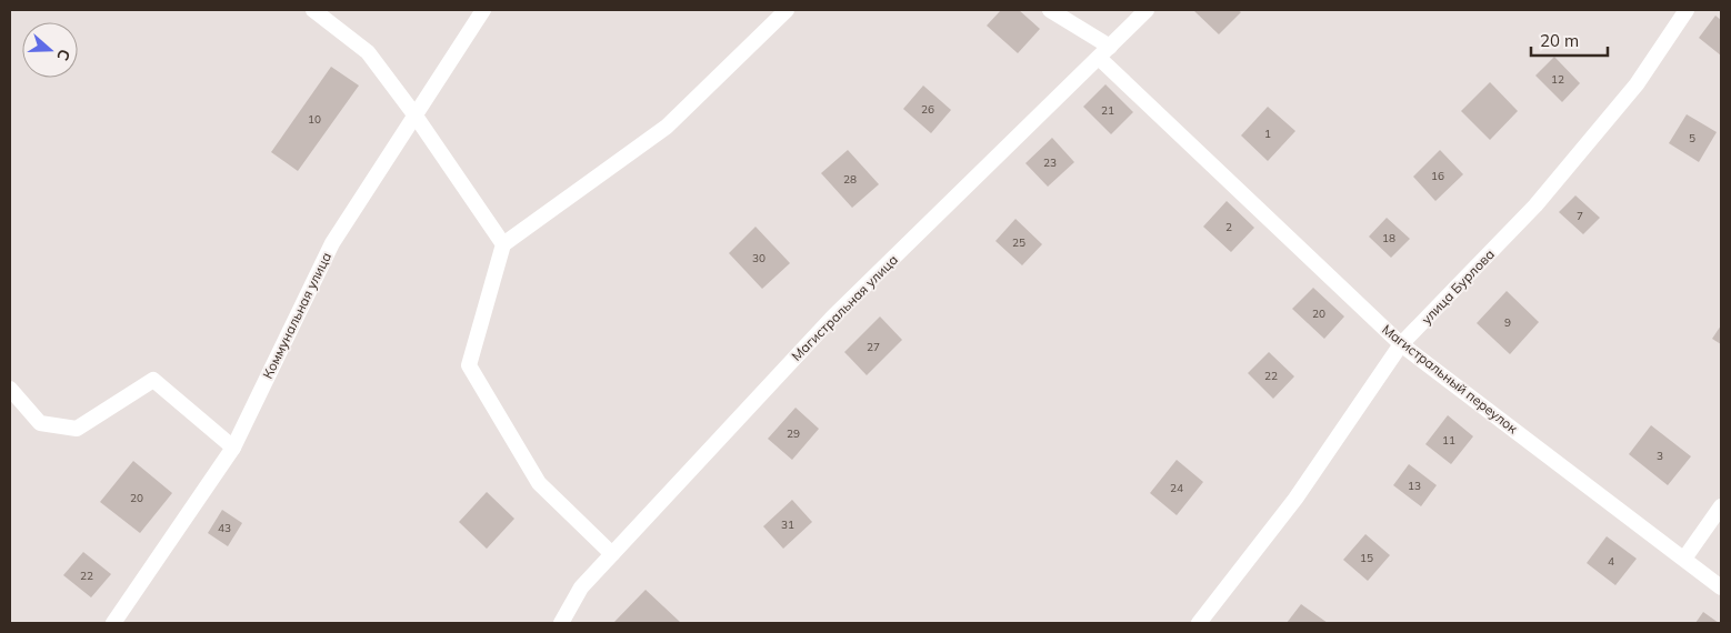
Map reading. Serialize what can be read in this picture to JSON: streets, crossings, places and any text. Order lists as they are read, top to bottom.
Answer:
{
  "streets": {
    "street": [
      "улица Бурлова",
      "Магистральная улица",
      "Коммунальная улица",
      "Магистральный переулок"
    ]
  },
  "crossings": [
    ["улица Бурлова", "Магистральный переулок"],
    ["Магистральная улица", "Магистральный переулок"]
  ],
  "house_numbers": [
    "12",
    "26",
    "21",
    "10",
    "1",
    "5",
    "23",
    "16",
    "28",
    "7",
    "2",
    "18",
    "25",
    "30",
    "20",
    "9",
    "27",
    "22",
    "29",
    "11",
    "3",
    "13",
    "24",
    "20",
    "31",
    "43",
    "15",
    "4",
    "22"
  ],
  "scale_bar": "20 m",
  "north": "right"
}
